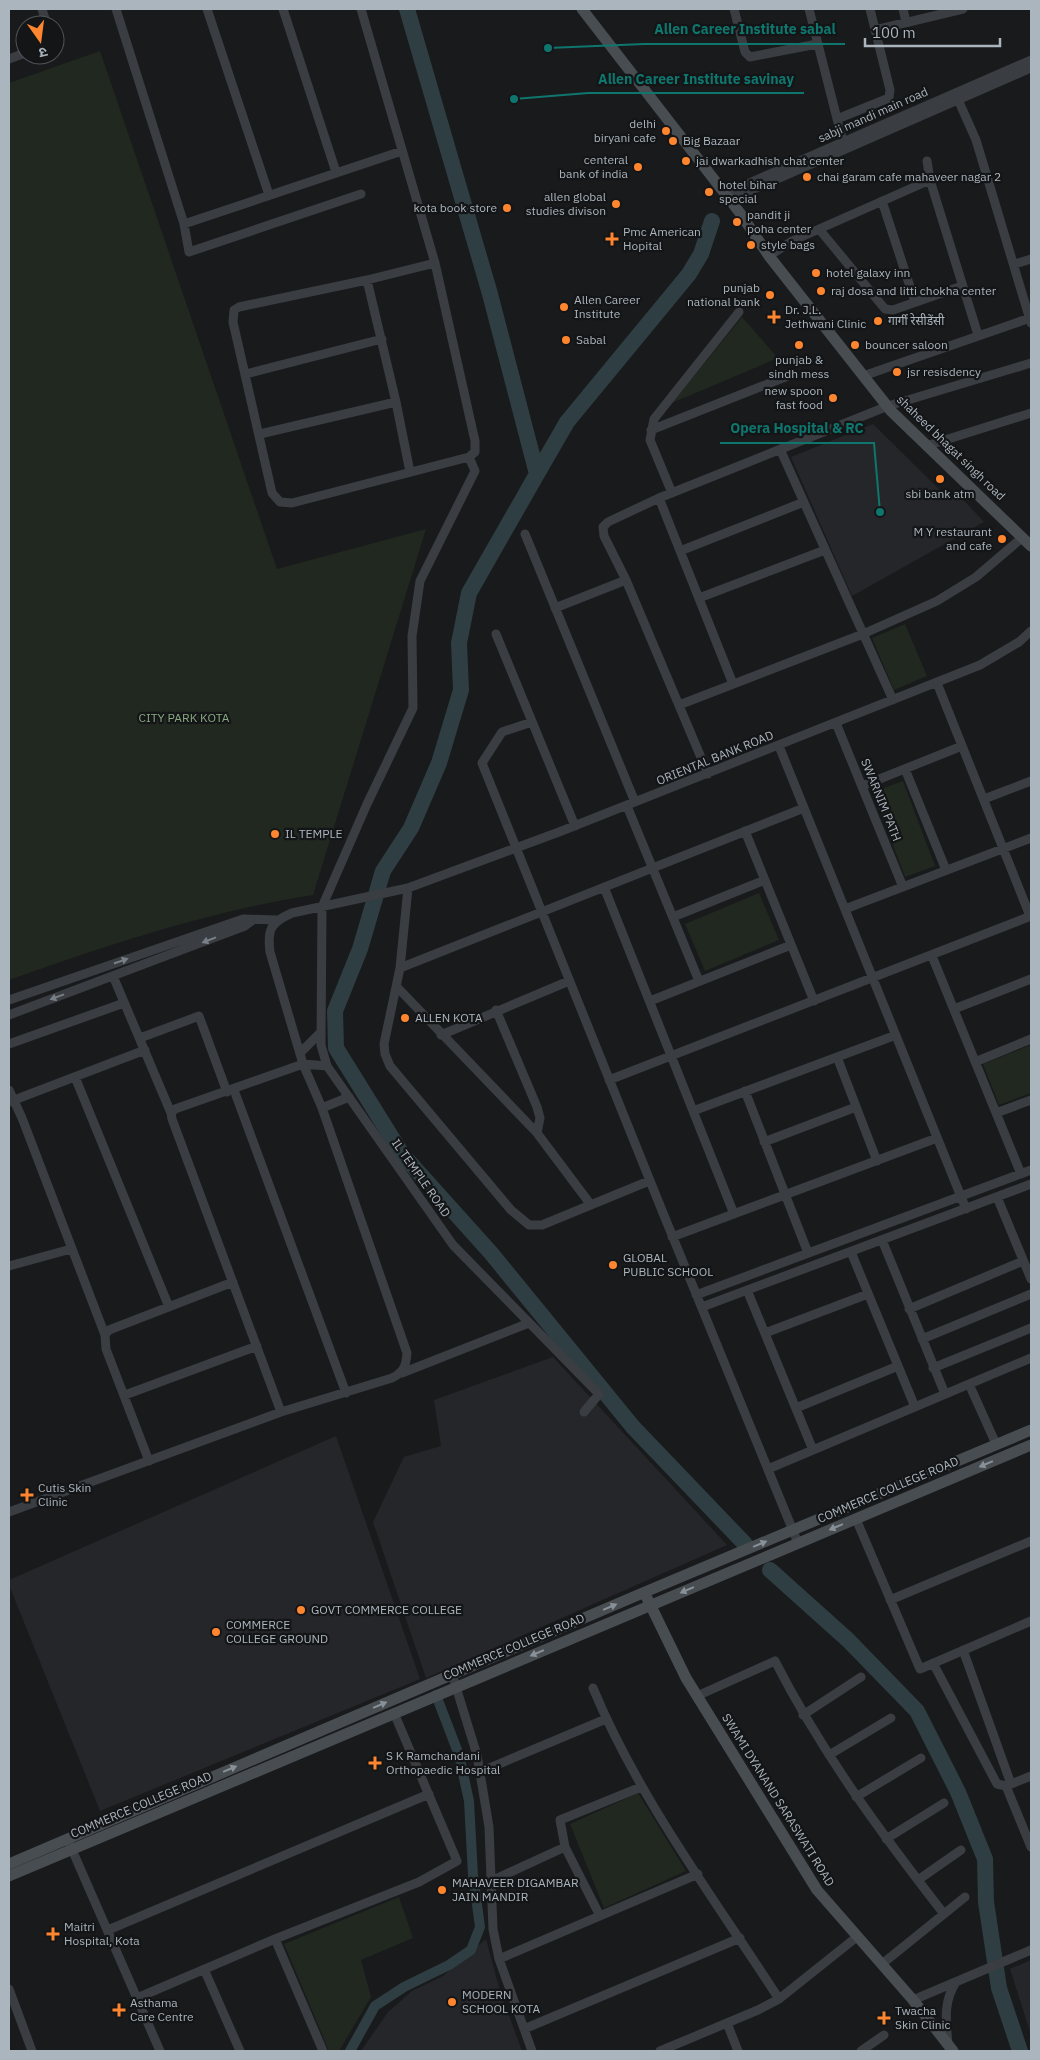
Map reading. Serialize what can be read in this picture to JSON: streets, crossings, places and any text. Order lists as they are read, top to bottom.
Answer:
{
  "streets": {
    "street": [
      "sabji mandi main road",
      "shaheed bhagat singh road",
      "ORIENTAL BANK ROAD",
      "SWARNIM PATH",
      "IL TEMPLE ROAD",
      "COMMERCE COLLEGE ROAD",
      "SWAMI DYANAND SARASWATI ROAD"
    ]
  },
  "crossings": [
    ["sabji mandi main road", "shaheed bhagat singh road"],
    ["ORIENTAL BANK ROAD", "SWARNIM PATH"],
    ["ORIENTAL BANK ROAD", "IL TEMPLE ROAD"],
    ["COMMERCE COLLEGE ROAD", "SWAMI DYANAND SARASWATI ROAD"]
  ],
  "parks": ["CITY PARK KOTA"],
  "places": {
    "other": [
      "Allen Career Institute sabal",
      "Allen Career Institute savinay",
      "delhi biryani cafe",
      "Big Bazaar",
      "jai dwarkadhish chat center",
      "centeral bank of india",
      "chai garam cafe mahaveer nagar 2",
      "hotel bihar special",
      "allen global studies divison",
      "kota book store",
      "pandit ji poha center",
      "style bags",
      "hotel galaxy inn",
      "raj dosa and litti chokha center",
      "punjab national bank",
      "Allen Career Institute",
      "गार्गी रेसीडेंसी",
      "Sabal",
      "punjab & sindh mess",
      "bouncer saloon",
      "jsr resisdency",
      "new spoon fast food",
      "sbi bank atm",
      "Opera Hospital & RC",
      "M Y restaurant and cafe",
      "IL TEMPLE",
      "ALLEN KOTA",
      "GLOBAL PUBLIC SCHOOL",
      "GOVT COMMERCE COLLEGE",
      "COMMERCE COLLEGE GROUND",
      "MAHAVEER DIGAMBAR JAIN MANDIR",
      "MODERN SCHOOL KOTA"
    ],
    "health": [
      "Pmc American Hopital",
      "Dr. J.L. Jethwani Clinic",
      "Cutis Skin Clinic",
      "S K Ramchandani Orthopaedic Hospital",
      "Maitri Hospital, Kota",
      "Asthama Care Centre",
      "Twacha Skin Clinic"
    ]
  },
  "scale_bar": "100 m",
  "north": "bottom"
}
